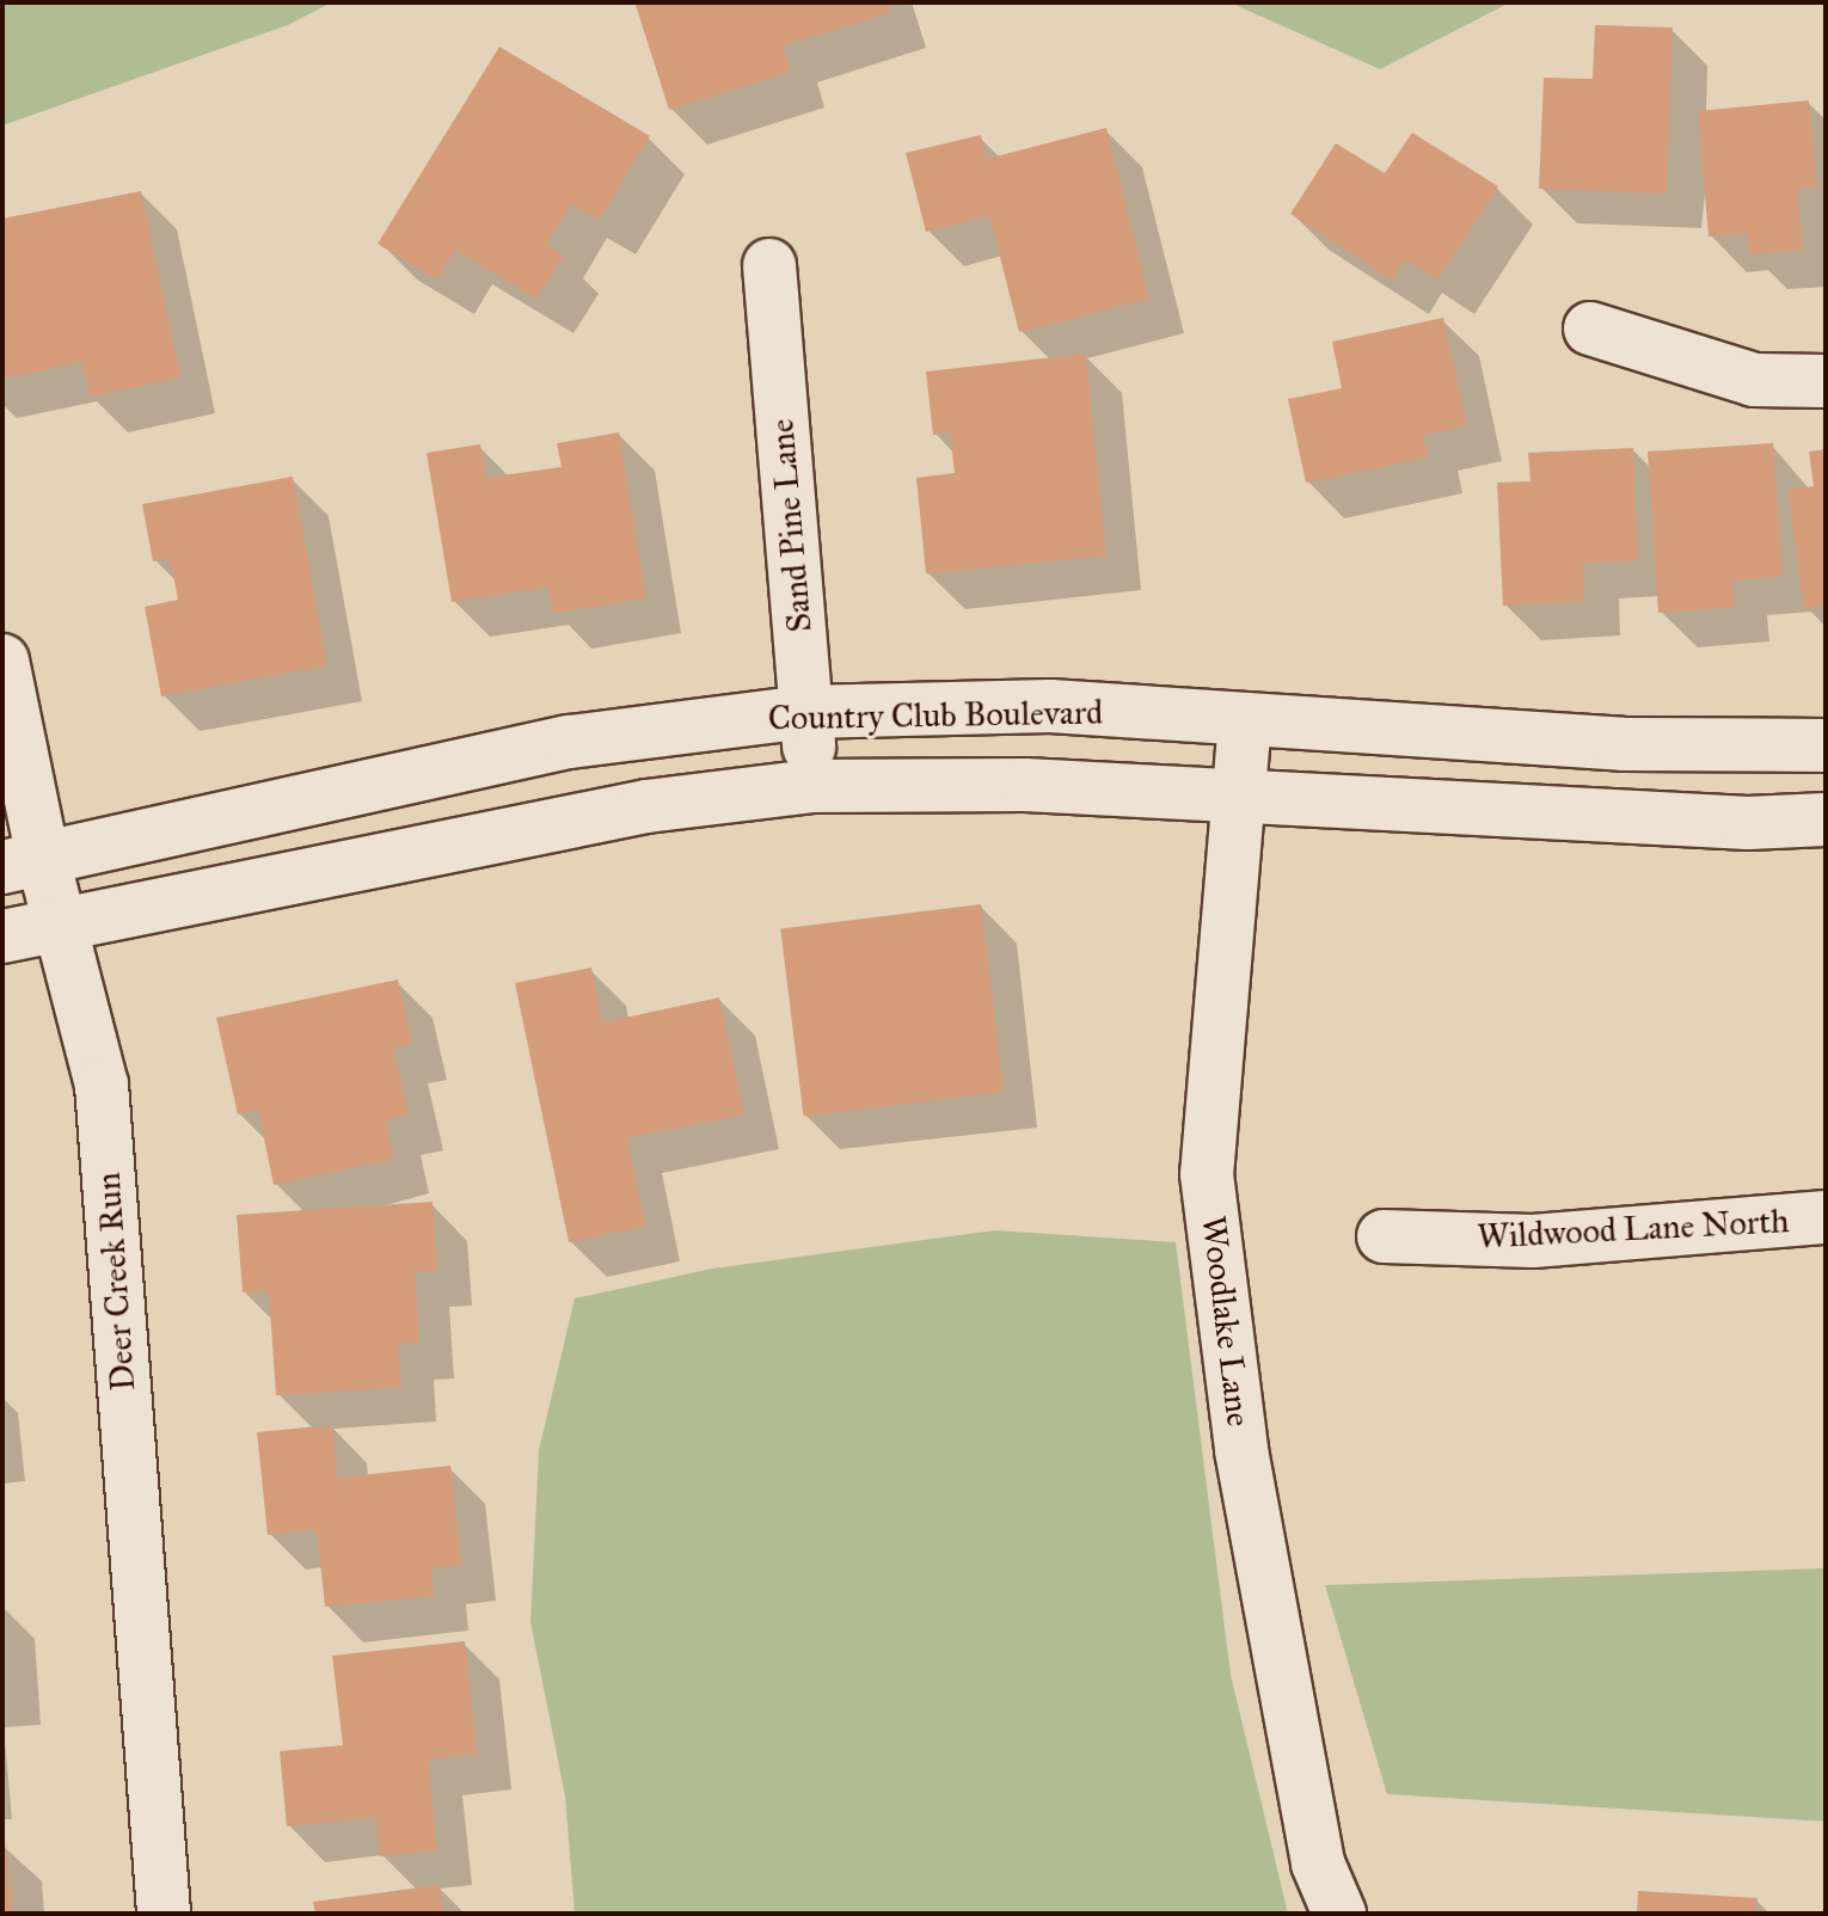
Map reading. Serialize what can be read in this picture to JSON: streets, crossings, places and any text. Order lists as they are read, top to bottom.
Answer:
{
  "streets": {
    "street": [
      "Sand Pine Lane",
      "Country Club Boulevard",
      "Wildwood Lane North",
      "Deer Creek Run",
      "Woodlake Lane"
    ]
  },
  "crossings": [
    ["Sand Pine Lane", "Country Club Boulevard"],
    ["Country Club Boulevard", "Deer Creek Run"],
    ["Country Club Boulevard", "Woodlake Lane"]
  ]
}
